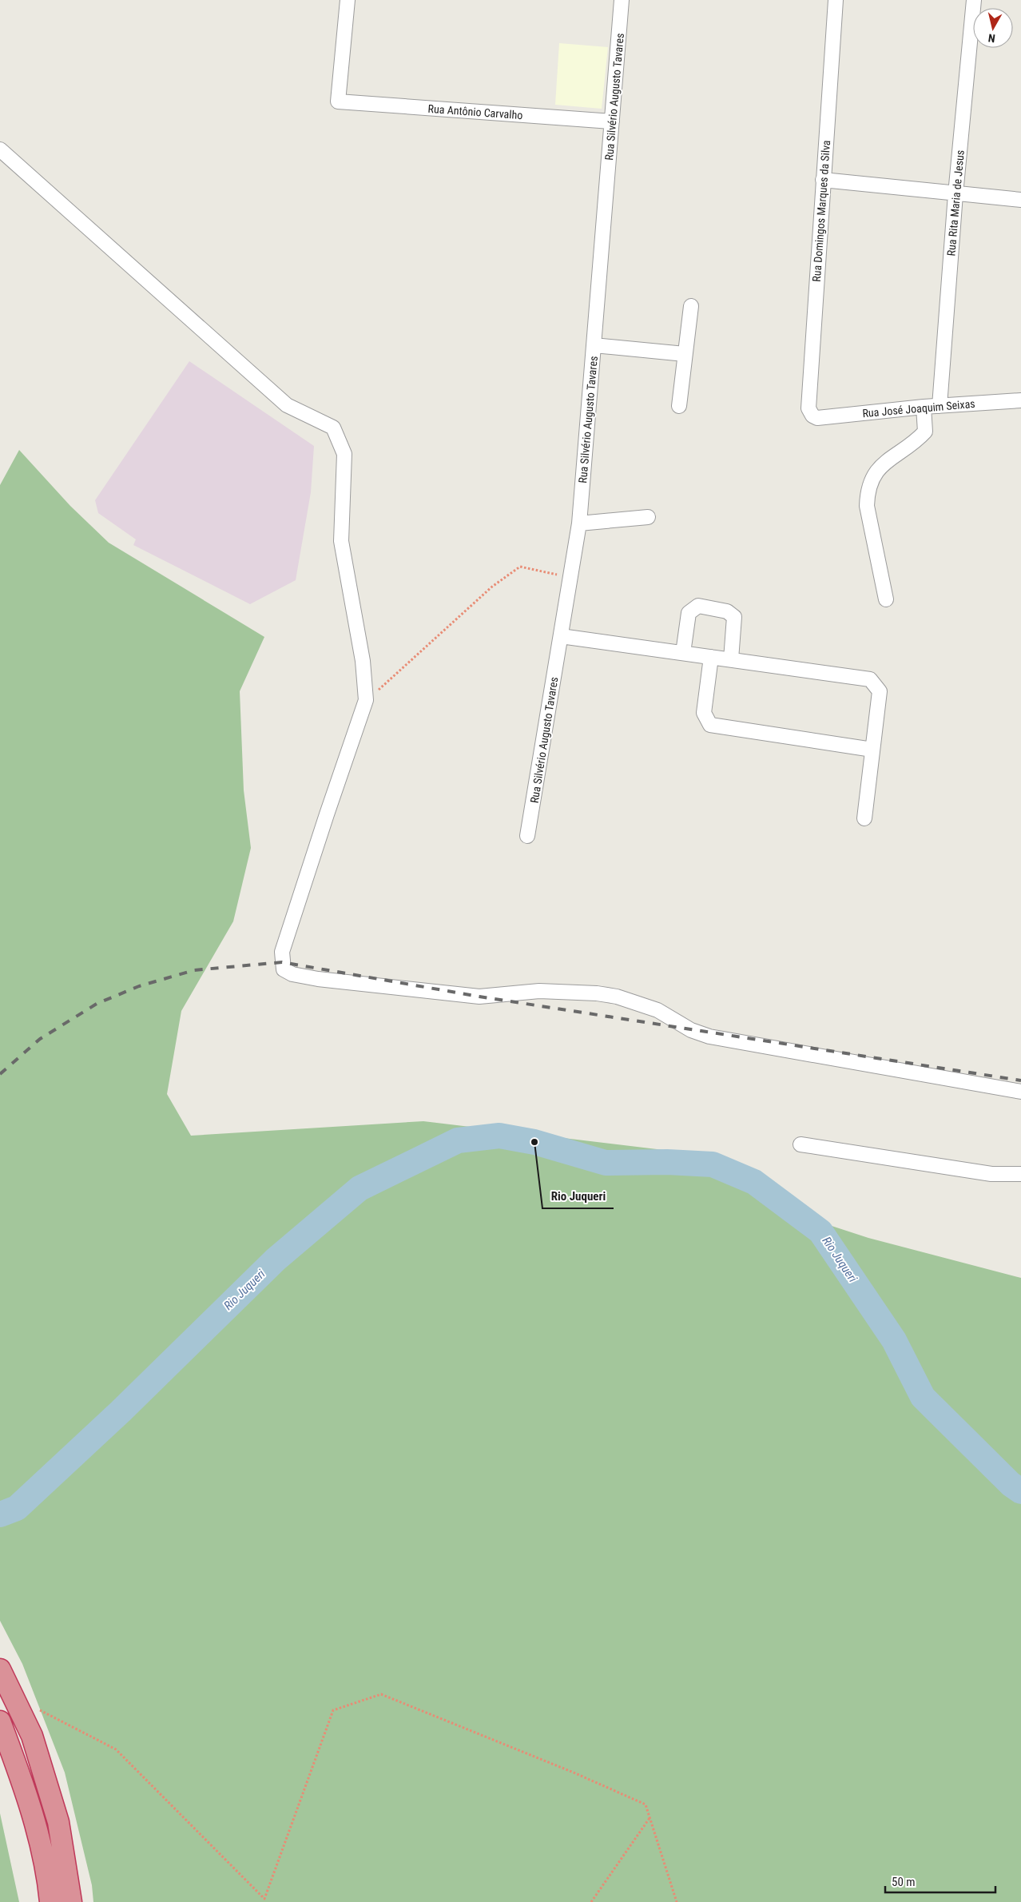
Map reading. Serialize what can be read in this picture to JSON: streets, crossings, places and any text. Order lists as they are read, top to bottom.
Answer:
{
  "streets": {
    "street": [
      "Rua Silvério Augusto Tavares",
      "Rua Antônio Carvalho",
      "Rua Rita Maria de Jesus",
      "Rua Domingos Marques da Silva",
      "Rua José Joaquim Seixas"
    ]
  },
  "crossings": [
    ["Rua Silvério Augusto Tavares", "Rua Antônio Carvalho"],
    ["Rua Rita Maria de Jesus", "Rua José Joaquim Seixas"],
    ["Rua Domingos Marques da Silva", "Rua José Joaquim Seixas"]
  ],
  "water": ["Rio Juqueri"],
  "places": ["Rio Juqueri"],
  "scale_bar": "50 m",
  "north": "bottom"
}
